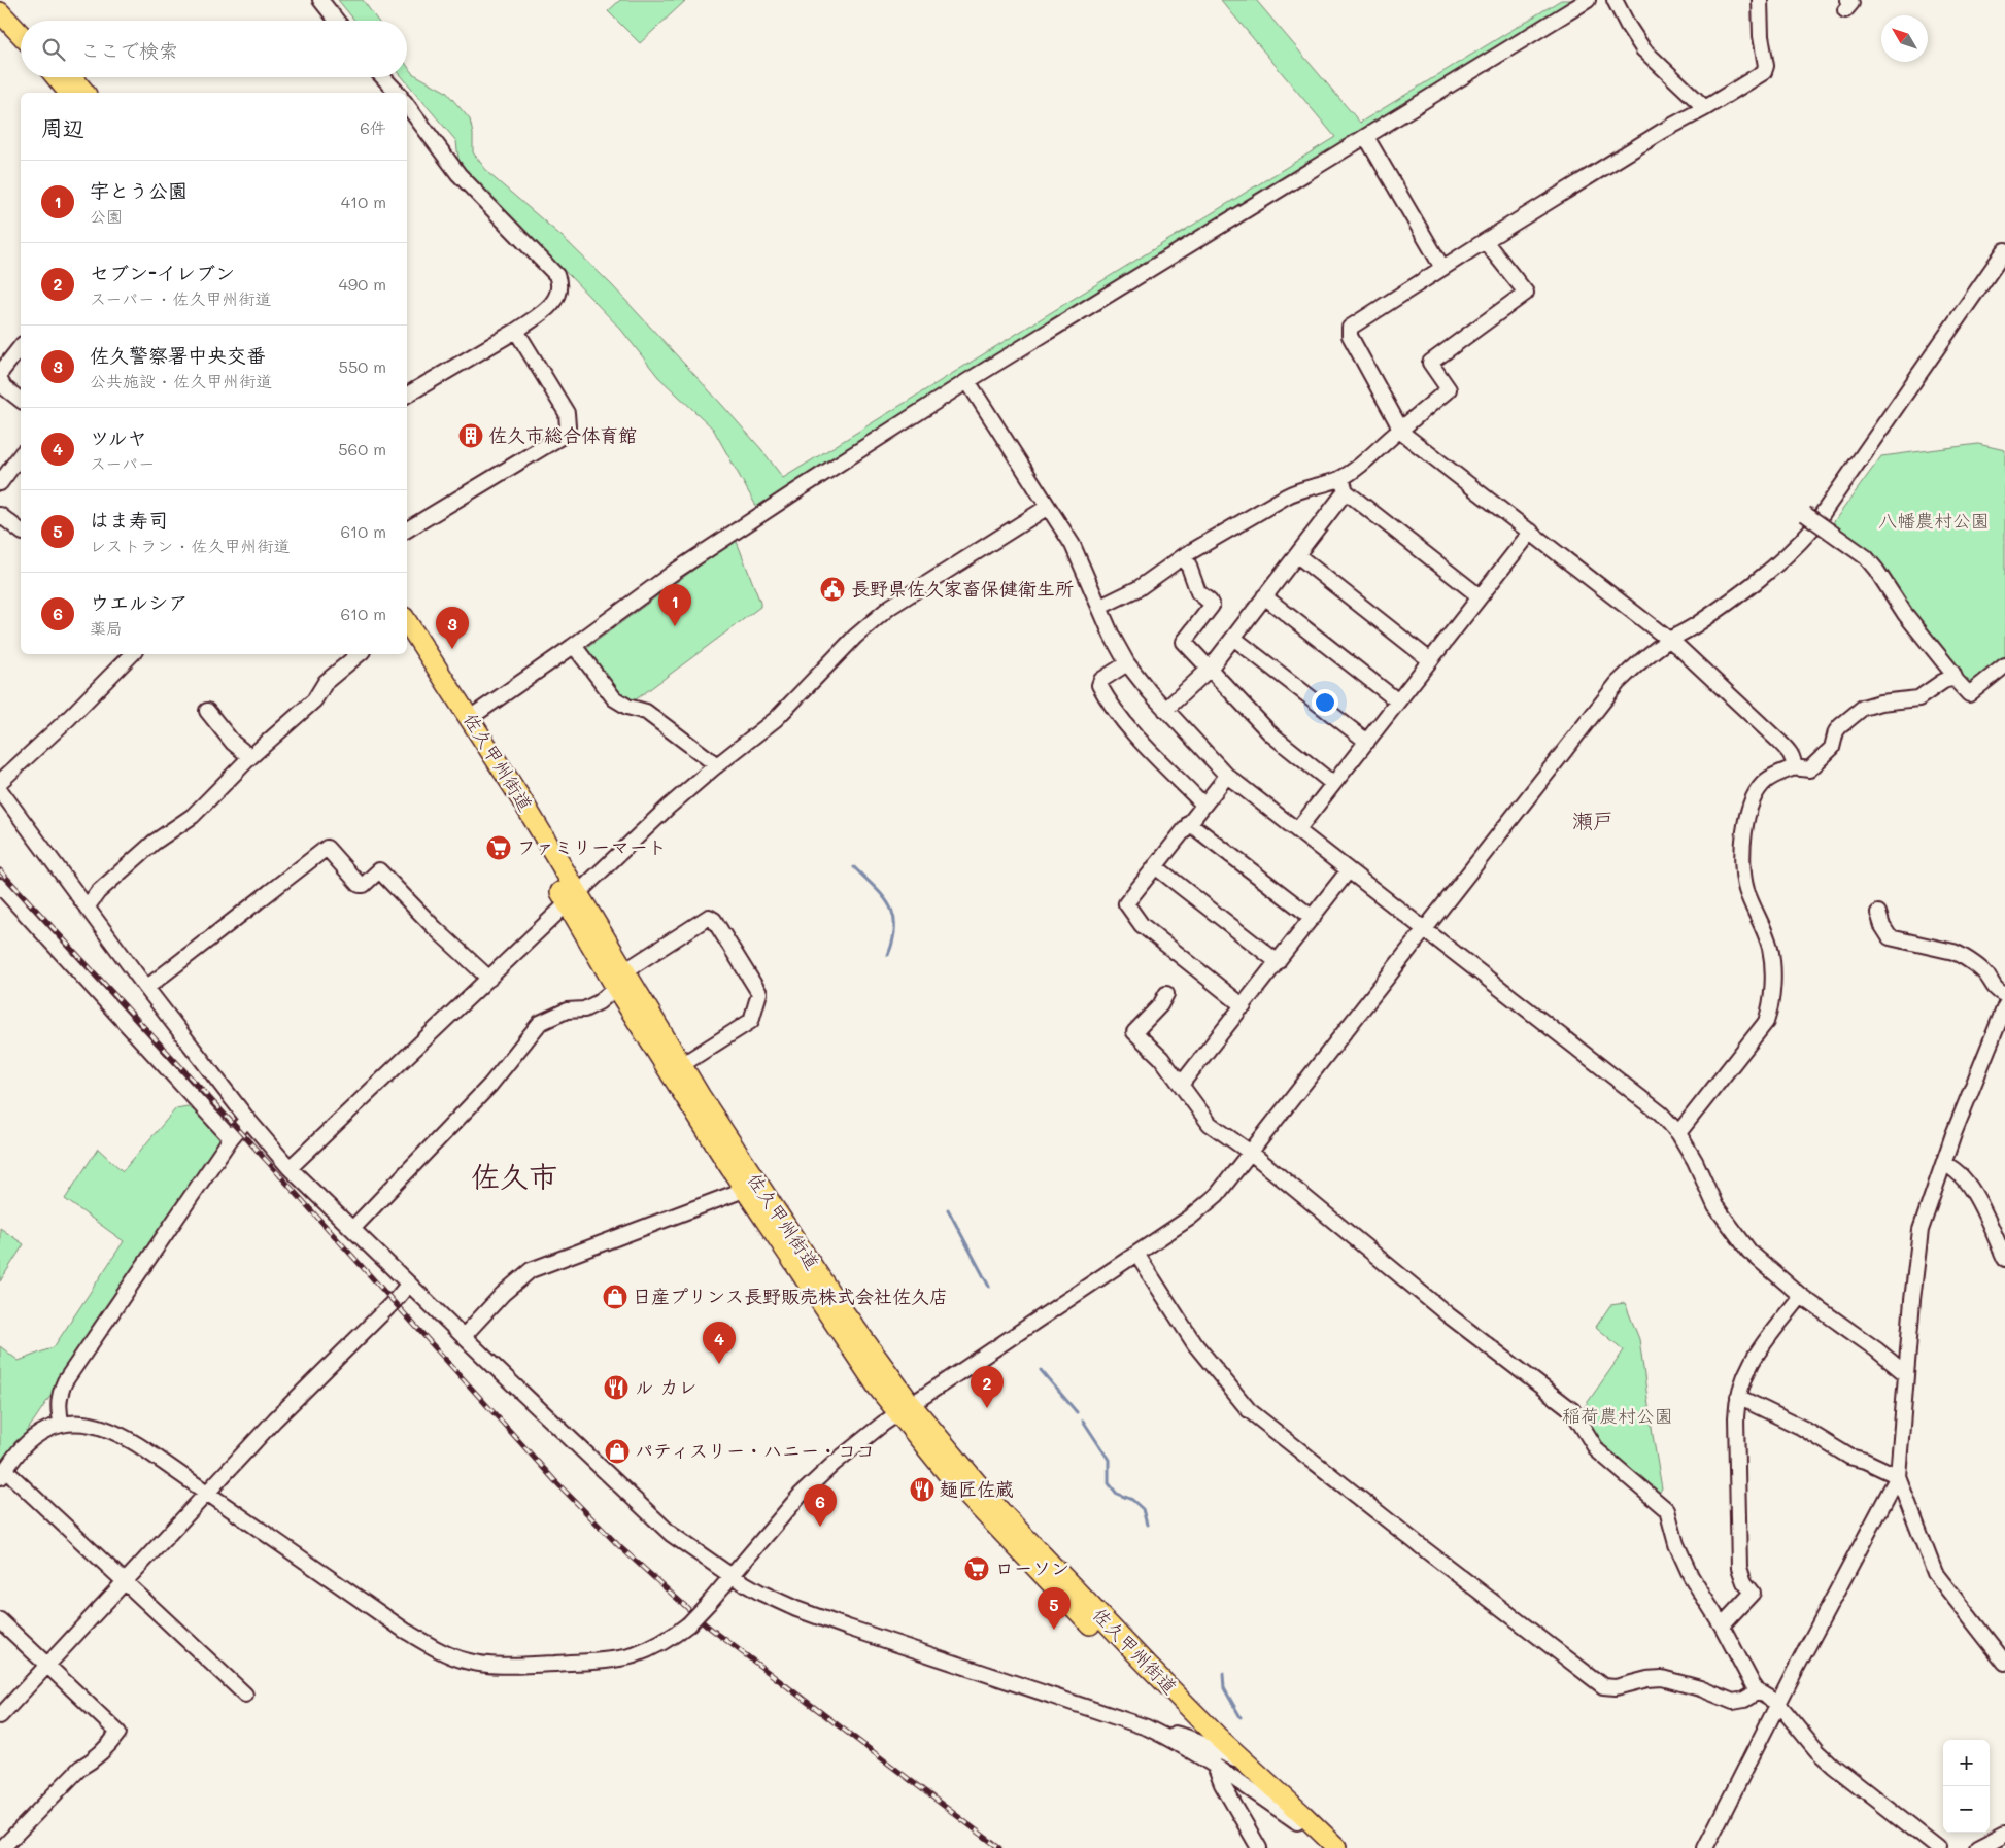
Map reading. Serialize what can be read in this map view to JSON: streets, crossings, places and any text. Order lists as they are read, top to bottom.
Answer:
{
  "streets": {
    "main road": ["佐久甲州街道"]
  },
  "districts": ["瀬戸", "佐久市"],
  "parks": ["八幡農村公園", "稲荷農村公園"],
  "places": {
    "building": ["佐久市総合体育館"],
    "public building": ["長野県佐久家畜保健衛生所"],
    "supermarket": ["ファミリーマート", "ローソン"],
    "shop": ["日産プリンス長野販売株式会社佐久店", "パティスリー・ハニー・ココ"],
    "restaurant": ["ル カレ", "麺匠佐蔵"]
  },
  "north": "top left",
  "page": {
    "search": "ここで検索",
    "heading": ["周辺", "6件"],
    "list": [
      {
        "mark": "1",
        "name": "宇とう公園",
        "note": "公園",
        "value": "410 m"
      },
      {
        "mark": "2",
        "name": "セブン-イレブン",
        "note": "スーパー · 佐久甲州街道",
        "value": "490 m"
      },
      {
        "mark": "3",
        "name": "佐久警察署中央交番",
        "note": "公共施設 · 佐久甲州街道",
        "value": "550 m"
      },
      {
        "mark": "4",
        "name": "ツルヤ",
        "note": "スーパー",
        "value": "560 m"
      },
      {
        "mark": "5",
        "name": "はま寿司",
        "note": "レストラン · 佐久甲州街道",
        "value": "610 m"
      },
      {
        "mark": "6",
        "name": "ウエルシア",
        "note": "薬局",
        "value": "610 m"
      }
    ],
    "pins": [
      "1",
      "3",
      "4",
      "2",
      "6",
      "5"
    ],
    "map_buttons": ["+", "−"]
  }
}
